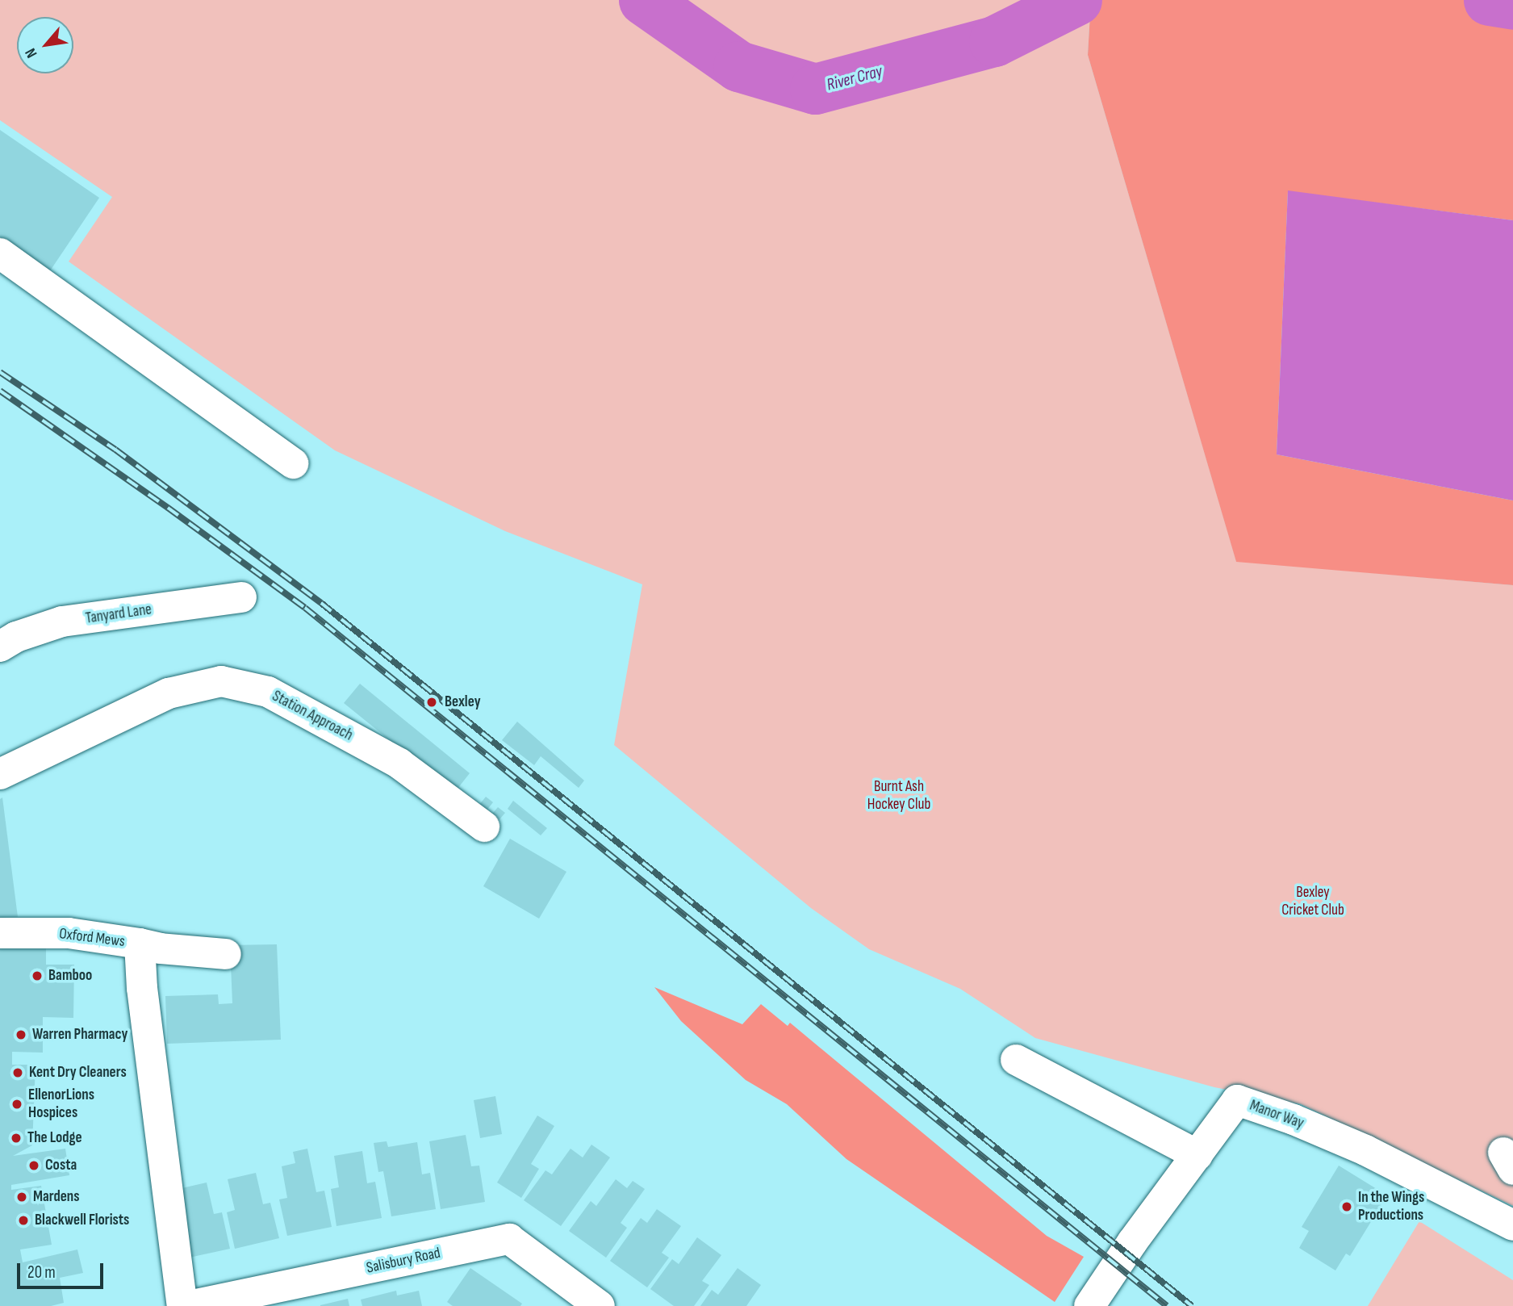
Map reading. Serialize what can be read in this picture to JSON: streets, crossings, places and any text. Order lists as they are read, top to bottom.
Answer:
{
  "streets": {
    "street": [
      "Tanyard Lane",
      "Station Approach",
      "Oxford Mews",
      "Manor Way",
      "Salisbury Road"
    ]
  },
  "water": ["River Cray"],
  "parks": ["Burnt Ash Hockey Club", "Bexley Cricket Club"],
  "places": [
    "Bexley",
    "Bamboo",
    "Warren Pharmacy",
    "Kent Dry Cleaners",
    "EllenorLions Hospices",
    "The Lodge",
    "Costa",
    "Mardens",
    "In the Wings Productions",
    "Blackwell Florists"
  ],
  "scale_bar": "20 m",
  "north": "bottom left"
}
